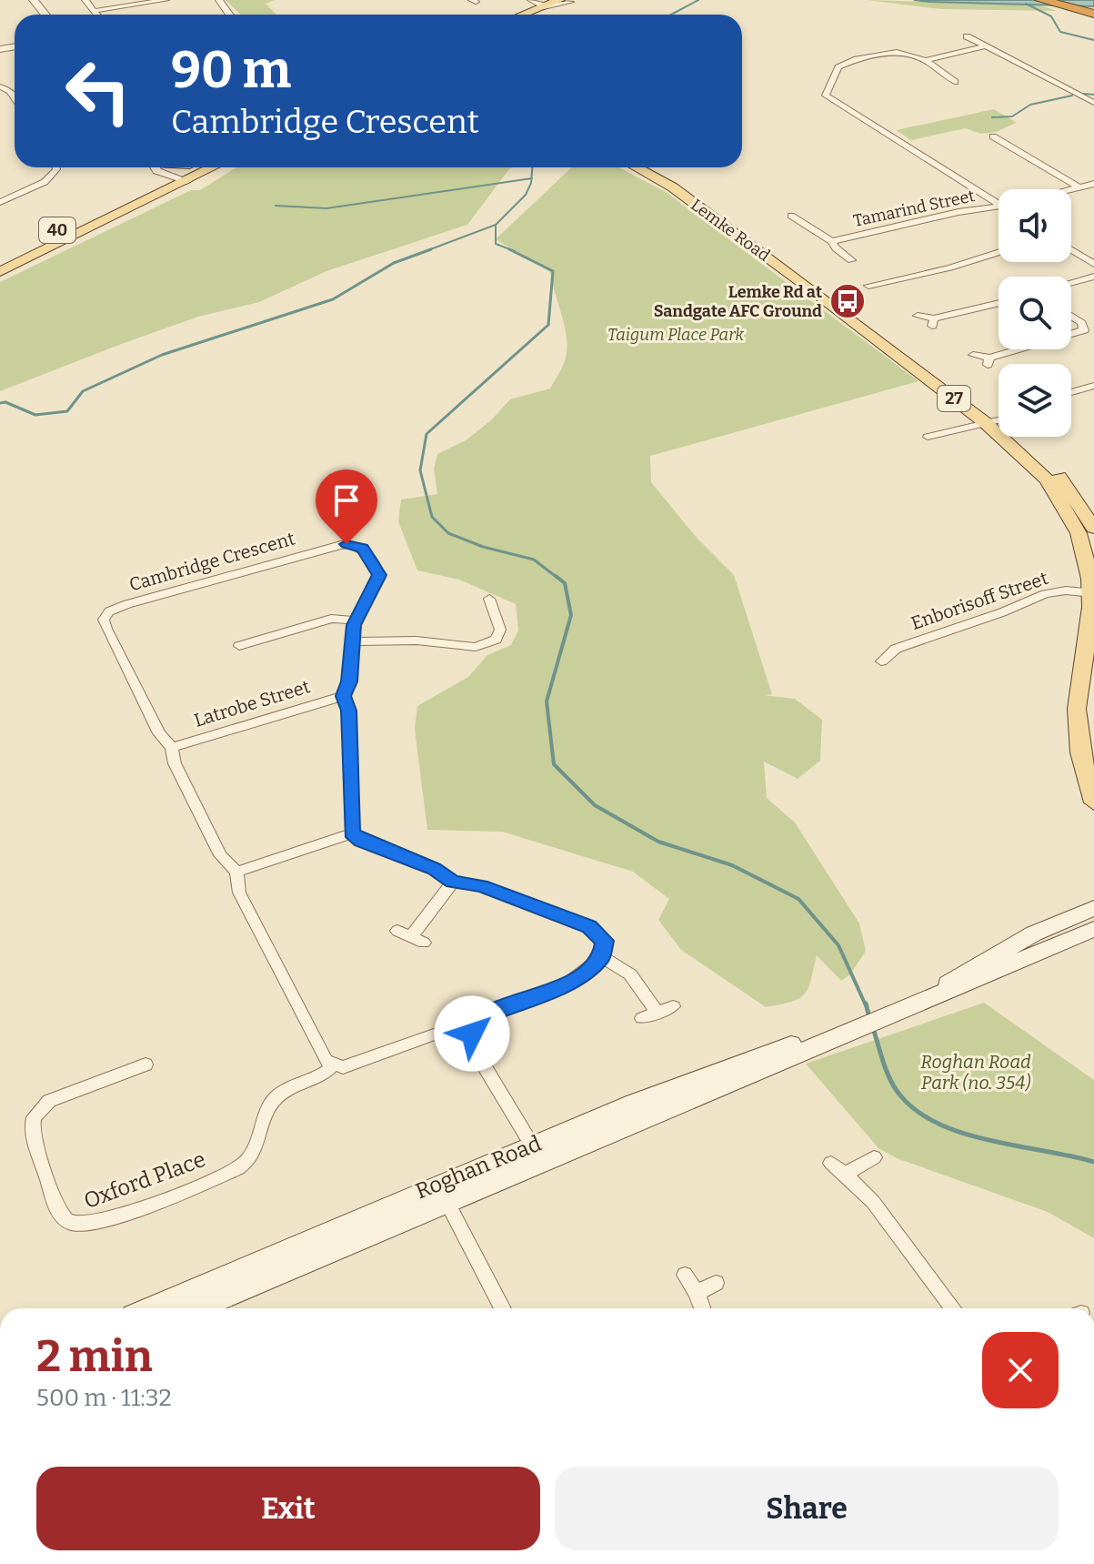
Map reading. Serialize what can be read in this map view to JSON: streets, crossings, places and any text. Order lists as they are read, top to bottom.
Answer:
{
  "streets": {
    "main road": [
      "40",
      "Lemke Road",
      "27",
      "Roghan Road"
    ],
    "street": [
      "Tamarind Street",
      "Cambridge Crescent",
      "Enborisoff Street",
      "Latrobe Street",
      "Oxford Place"
    ]
  },
  "crossings": [
    ["Lemke Road", "Enborisoff Street"],
    ["Cambridge Crescent", "Latrobe Street"],
    ["Cambridge Crescent", "Oxford Place"]
  ],
  "parks": ["Taigum Place Park", "Roghan Road Park (no. 354)"],
  "places": {
    "bus stop": ["Lemke Rd at Sandgate AFC Ground"]
  },
  "page": {
    "turn": ["90 m", "Cambridge Crescent"],
    "heading": ["2 min", "500 m · 11:32"],
    "buttons": ["Exit", "Share"]
  }
}
